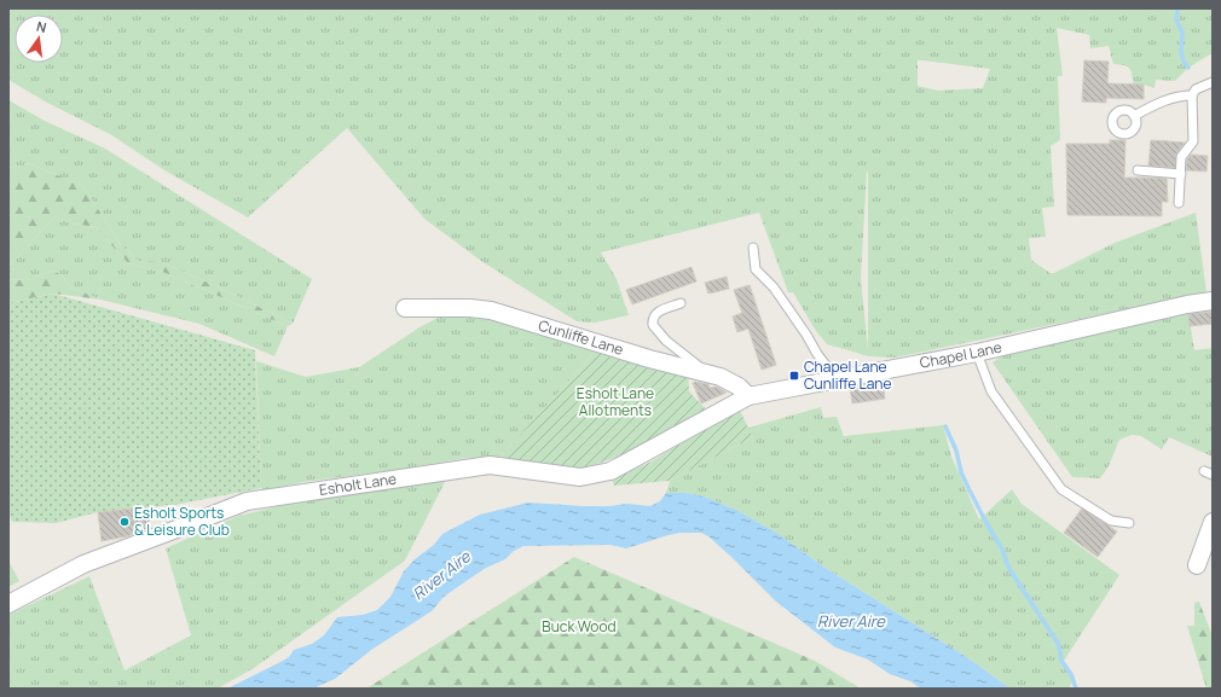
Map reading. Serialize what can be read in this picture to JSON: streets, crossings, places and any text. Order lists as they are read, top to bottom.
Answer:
{
  "streets": {
    "street": ["Cunliffe Lane", "Chapel Lane", "Esholt Lane"]
  },
  "crossings": [
    ["Cunliffe Lane", "Chapel Lane"],
    ["Chapel Lane", "Esholt Lane"]
  ],
  "water": ["River Aire"],
  "parks": ["Esholt Lane Allotments", "Buck Wood"],
  "places": {
    "transit": ["Chapel Lane Cunliffe Lane"],
    "other": ["Esholt Sports & Leisure Club"]
  },
  "north": "top"
}
